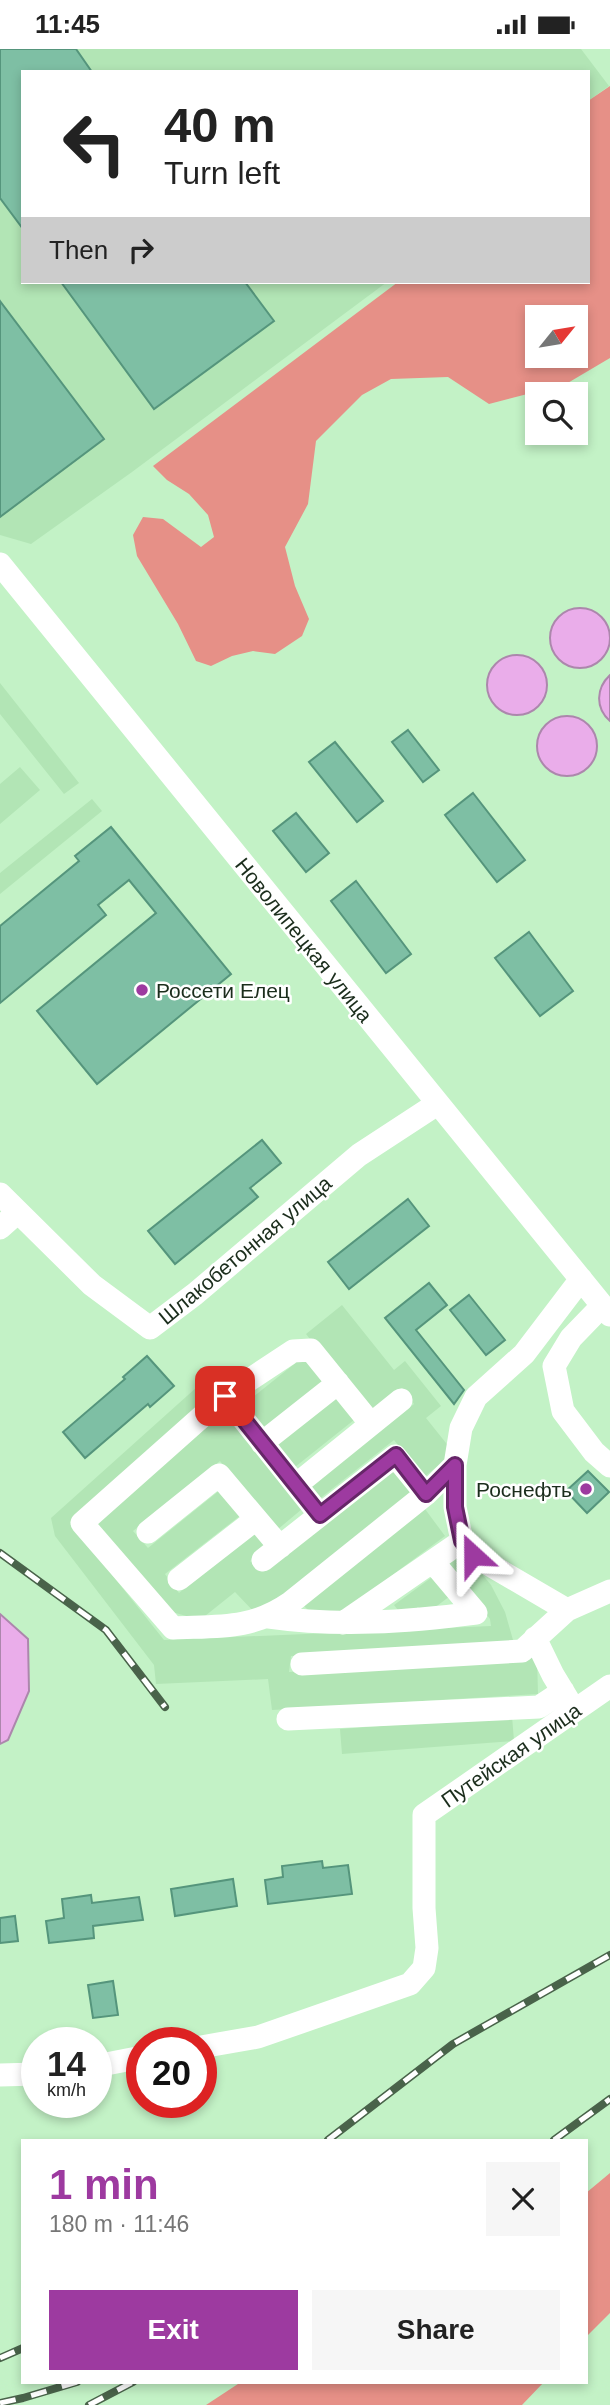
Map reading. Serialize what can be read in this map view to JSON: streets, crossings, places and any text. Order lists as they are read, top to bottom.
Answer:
{
  "streets": {
    "street": ["Новолипецкая улица", "Шлакобетонная улица", "Путейская улица"]
  },
  "crossings": [
    ["Новолипецкая улица", "Шлакобетонная улица"]
  ],
  "places": ["Россети Елец", "Роснефть"],
  "north": "top right",
  "page": {
    "status": "11:45",
    "turn": ["40 m", "Turn left"],
    "then": "Then",
    "speed": "14 km/h",
    "limit": "20",
    "heading": ["1 min", "180 m · 11:46"],
    "buttons": ["Exit", "Share"]
  }
}
